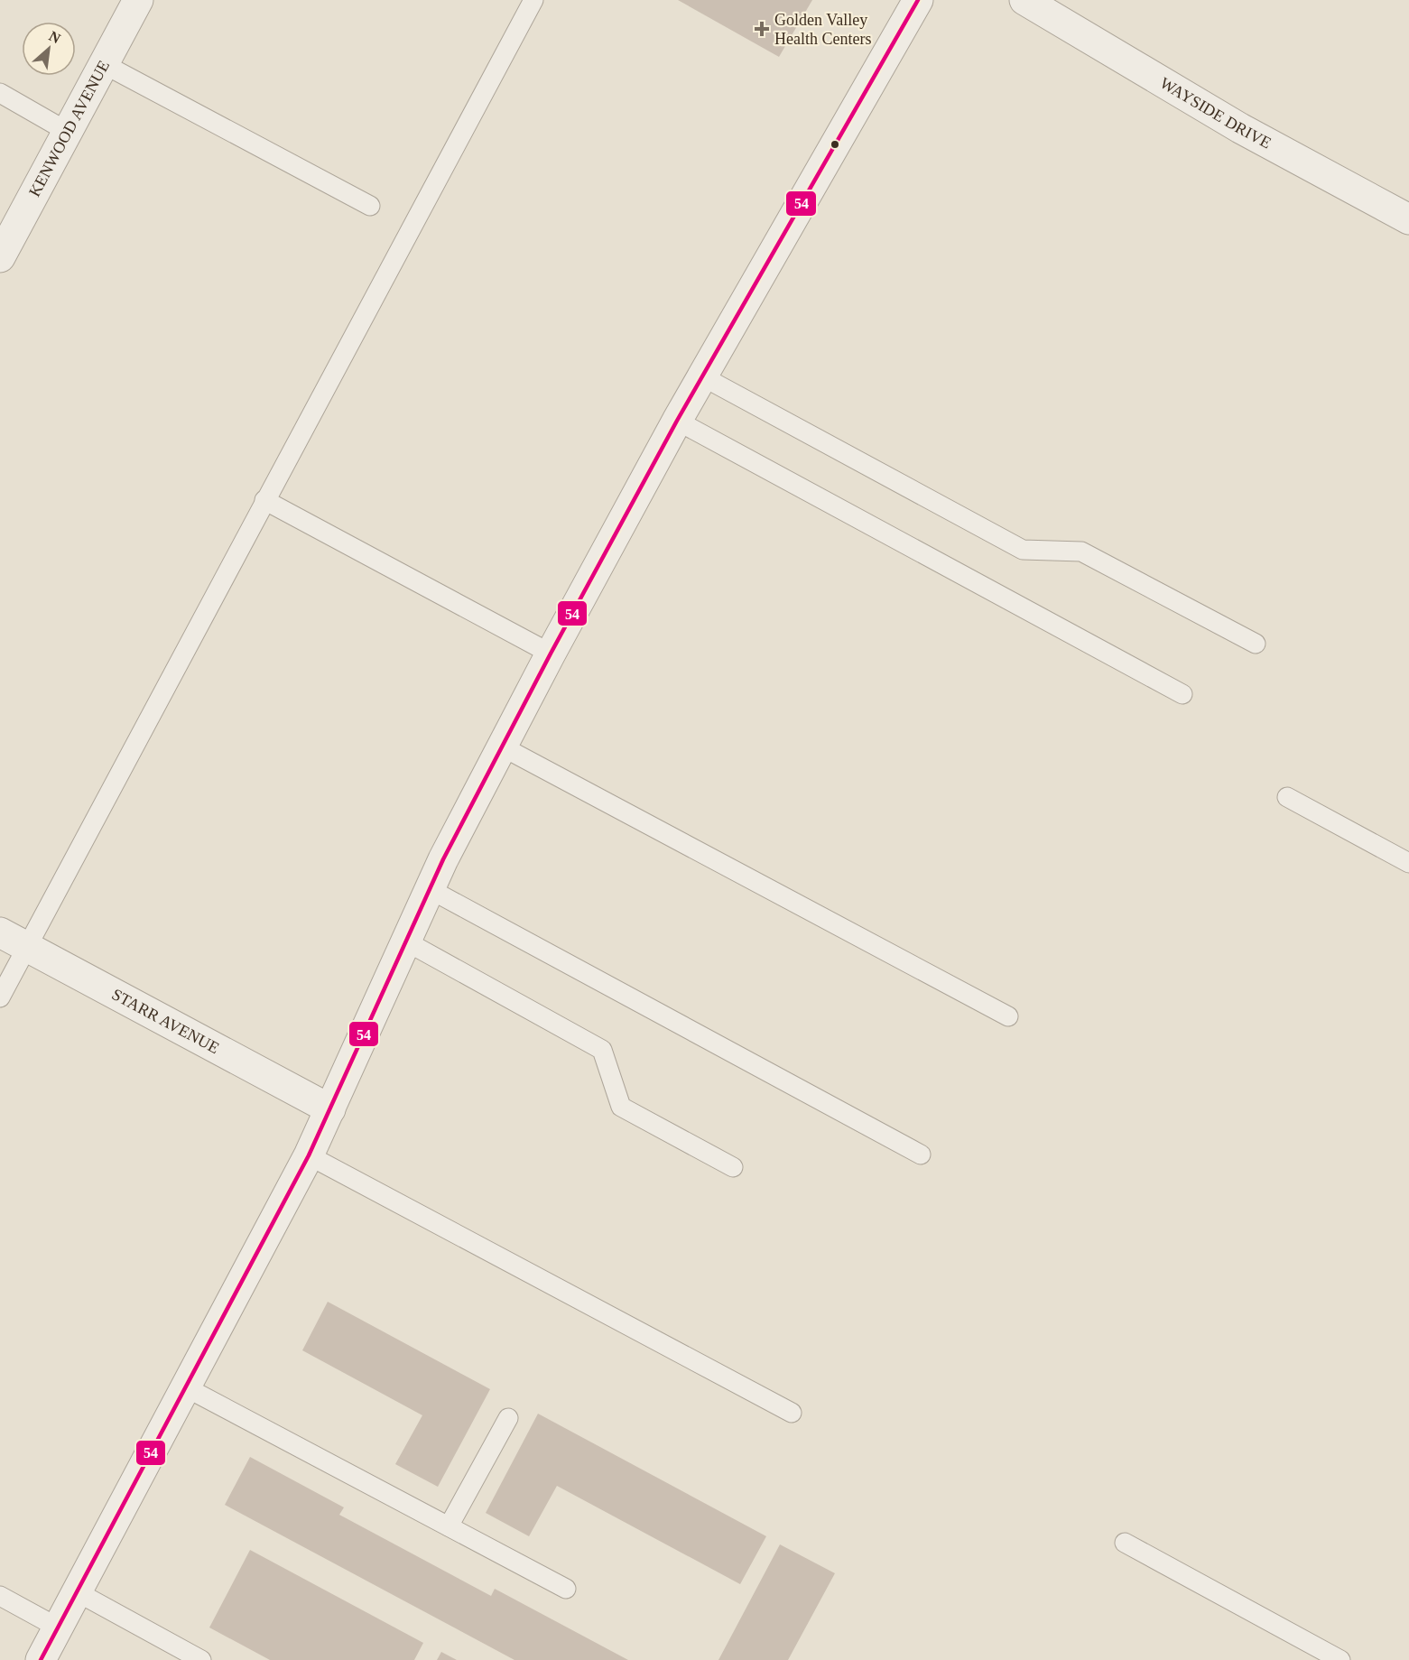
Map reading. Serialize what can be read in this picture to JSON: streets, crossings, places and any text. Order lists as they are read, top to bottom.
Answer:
{
  "streets": {
    "street": ["WAYSIDE DRIVE", "KENWOOD AVENUE", "STARR AVENUE"]
  },
  "places": {
    "health": ["Golden Valley Health Centers"]
  },
  "lines": ["transit line 54"],
  "north": "top right"
}
